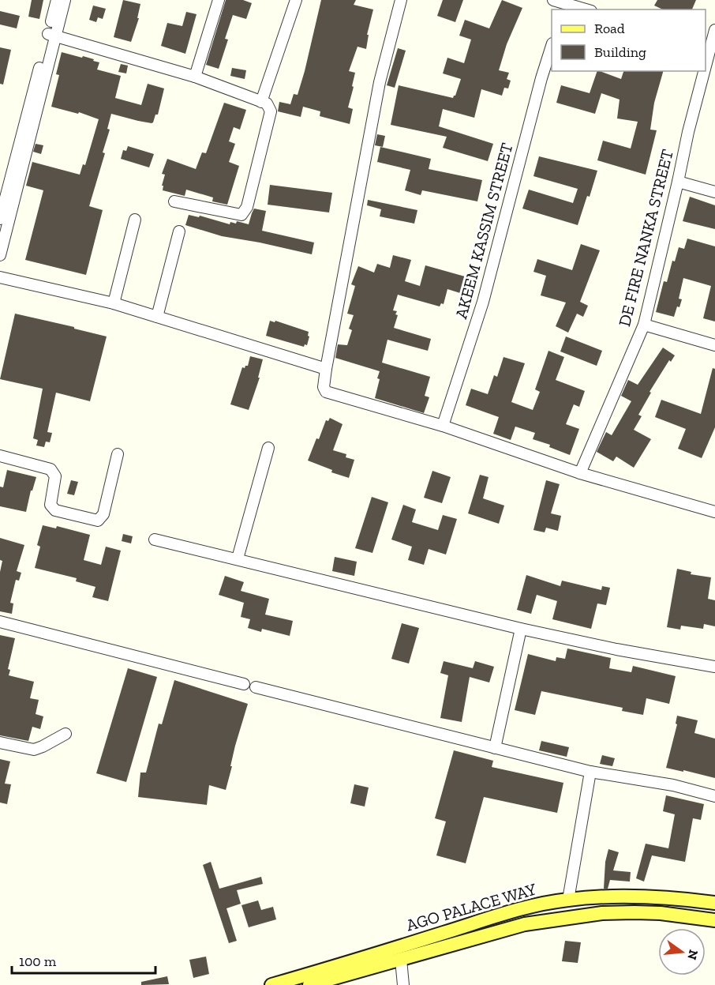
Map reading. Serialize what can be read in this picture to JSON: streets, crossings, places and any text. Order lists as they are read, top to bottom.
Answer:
{
  "streets": {
    "main road": ["AGO PALACE WAY"],
    "street": ["AKEEM KASSIM STREET", "DE FIRE NANKA STREET"]
  },
  "legend": ["Road", "Building"],
  "scale_bar": "100 m",
  "north": "right"
}
